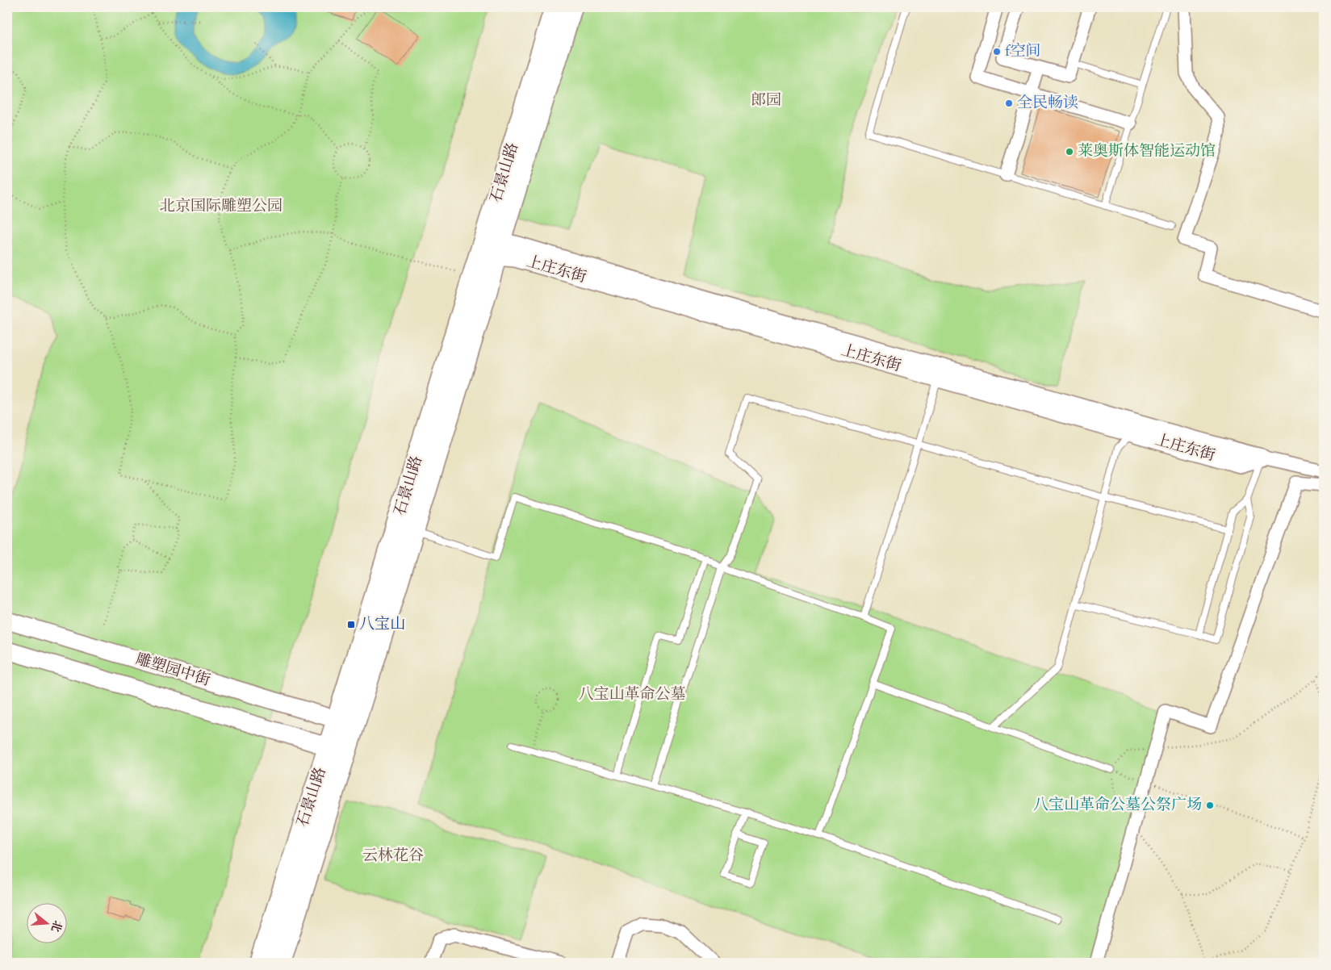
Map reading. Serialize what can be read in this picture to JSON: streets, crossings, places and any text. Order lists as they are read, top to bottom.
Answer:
{
  "streets": {
    "highway": ["石景山路"],
    "main road": ["上庄东街", "雕塑园中街"]
  },
  "crossings": [
    ["石景山路", "上庄东街"],
    ["石景山路", "雕塑园中街"]
  ],
  "parks": [
    "郎园",
    "北京国际雕塑公园",
    "八宝山革命公墓",
    "云林花谷"
  ],
  "places": {
    "other": [
      "f空间",
      "全民畅读",
      "莱奥斯体智能运动馆",
      "八宝山革命公墓公祭广场"
    ],
    "transit": ["八宝山"]
  },
  "north": "right"
}
